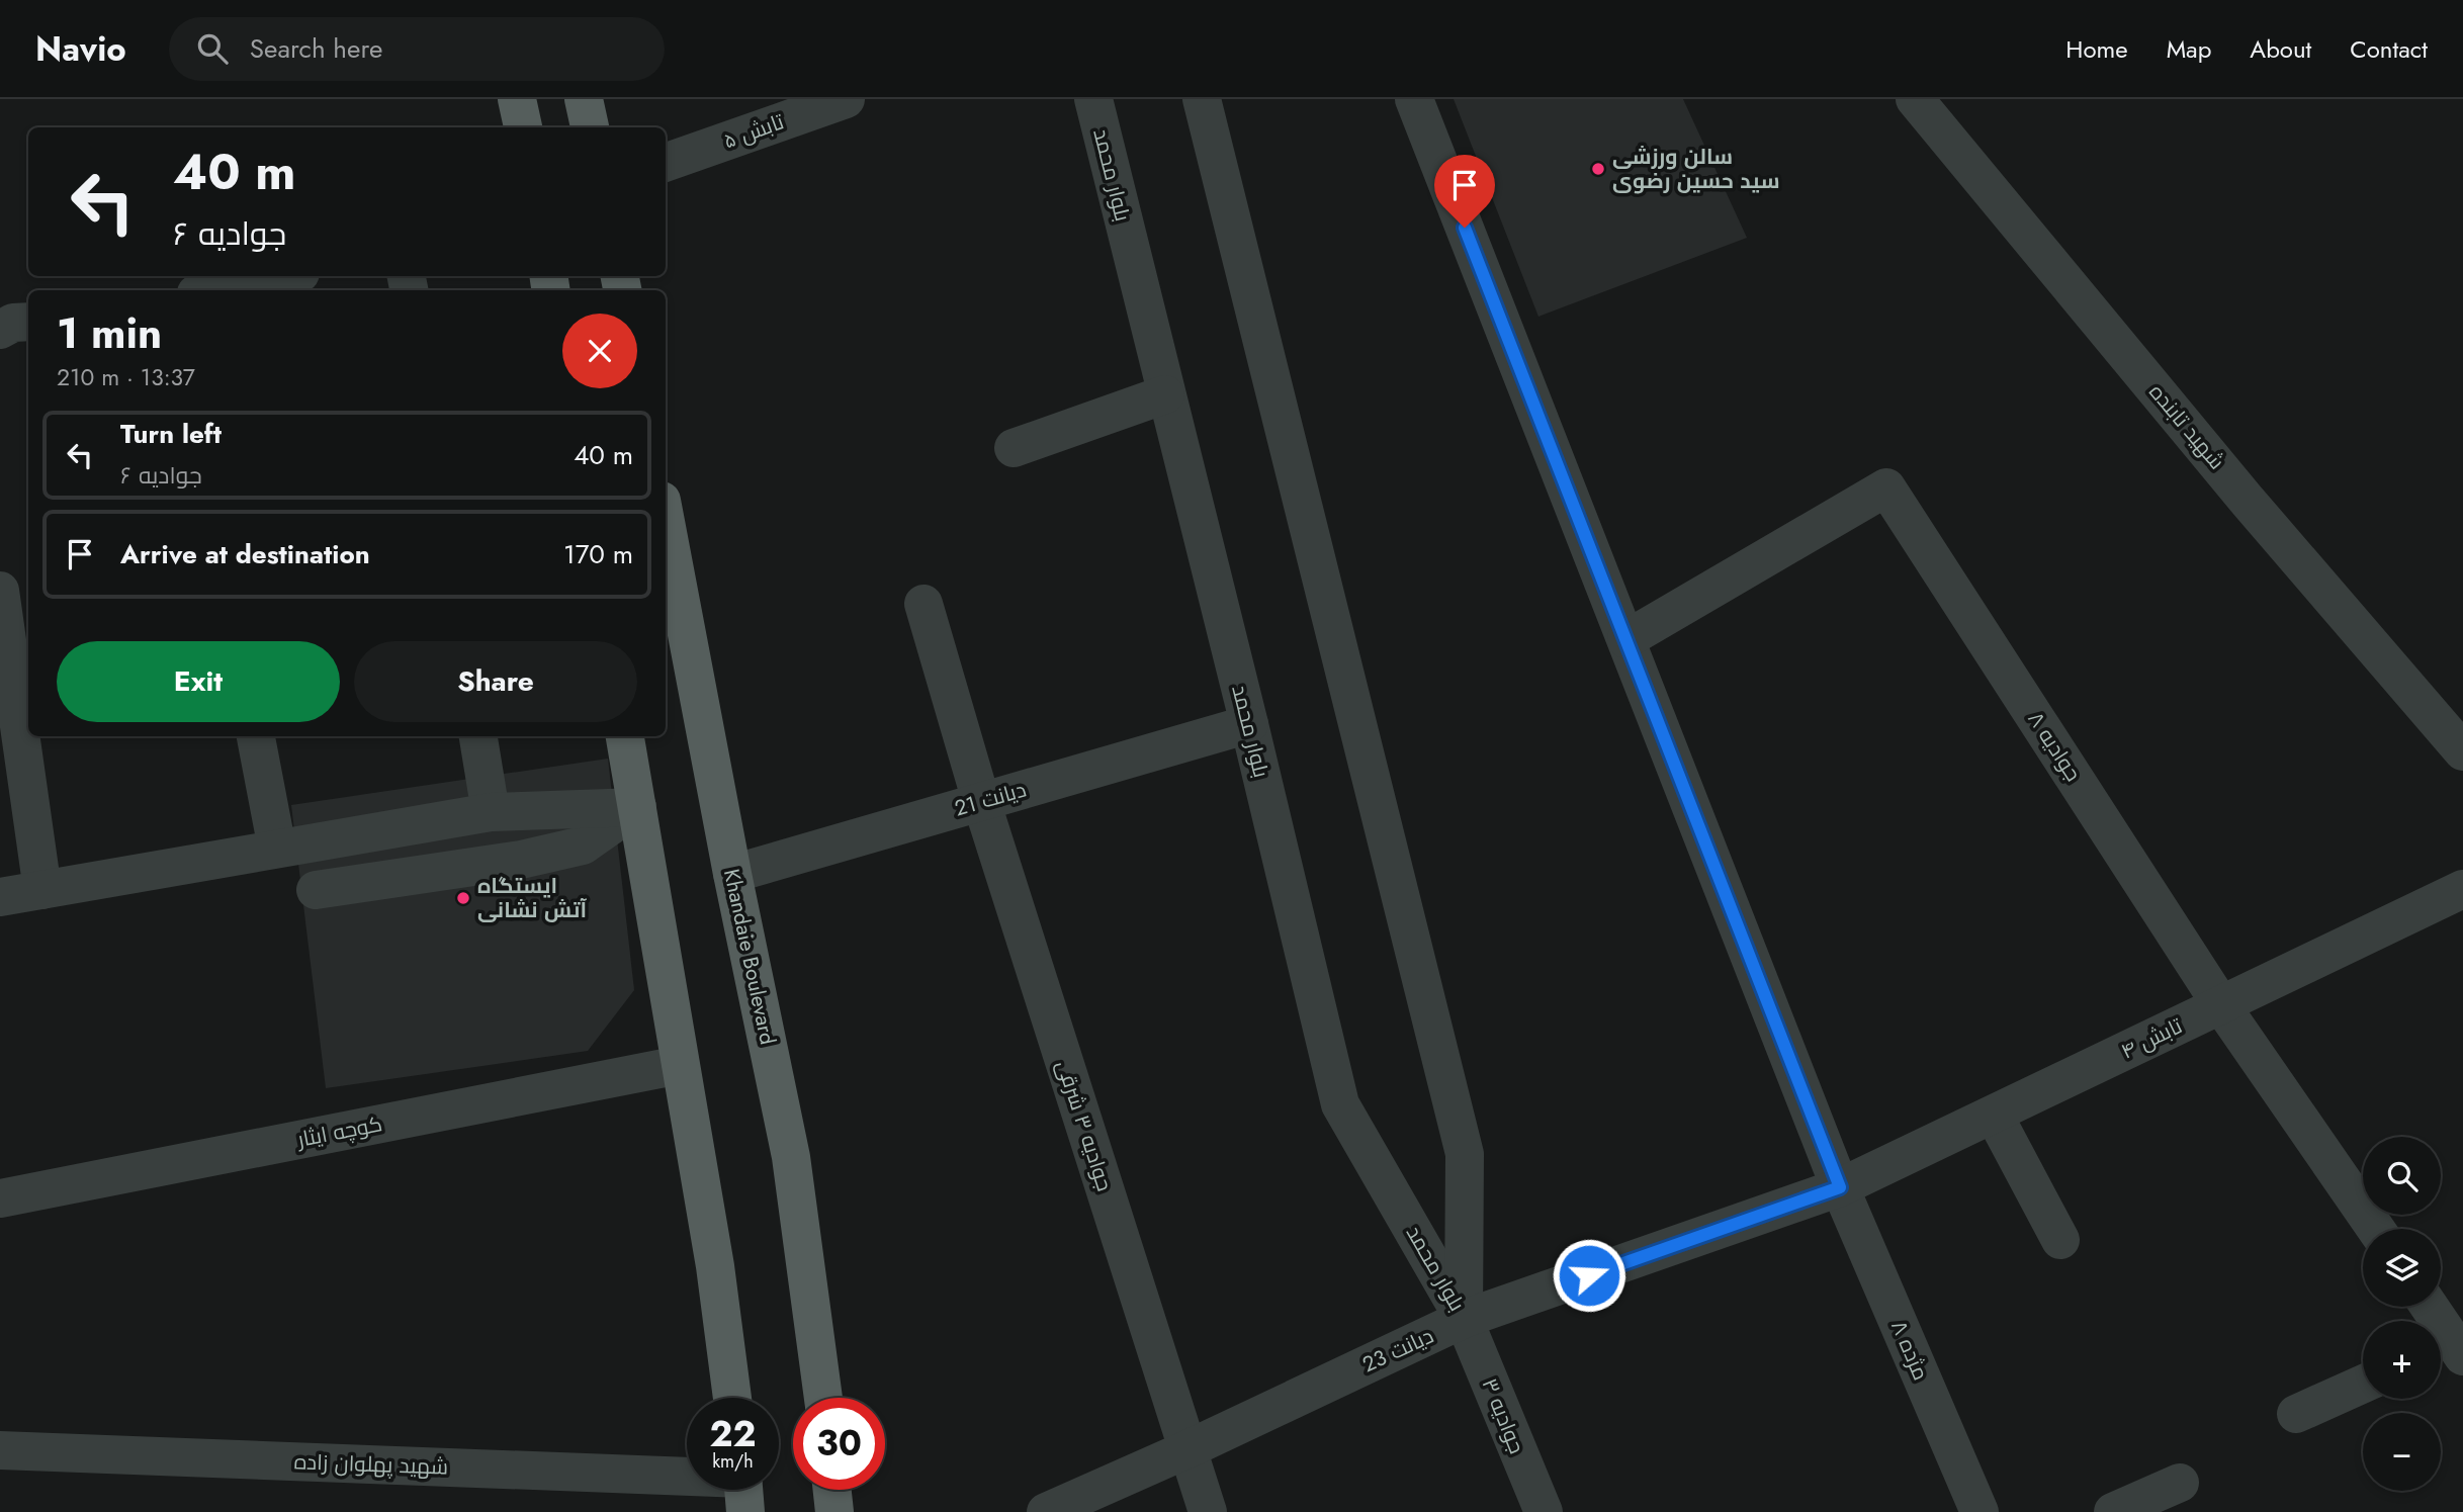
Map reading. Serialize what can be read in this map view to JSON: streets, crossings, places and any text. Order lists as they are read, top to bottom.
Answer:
{
  "streets": {
    "main road": ["Khandaie Boulevard"],
    "street": [
      "تابش ۵",
      "بلوار محمد",
      "شهید تابنده",
      "جوادیه ۸",
      "دیانت 21",
      "تابش ۴",
      "جوادیه ۳ شرقی",
      "کوچه ایثار",
      "دیانت 23",
      "مژده ۸",
      "جوادیه ۳",
      "شهید پهلوان زاده"
    ]
  },
  "crossings": [
    ["بلوار محمد", "دیانت 21"],
    ["بلوار محمد", "دیانت 23"],
    ["بلوار محمد", "جوادیه ۳"],
    ["جوادیه ۸", "تابش ۴"],
    ["جوادیه ۸", "مژده ۸"],
    ["دیانت 21", "Khandaie Boulevard"],
    ["دیانت 21", "جوادیه ۳ شرقی"],
    ["تابش ۴", "دیانت 23"],
    ["تابش ۴", "مژده ۸"],
    ["جوادیه ۳ شرقی", "دیانت 23"],
    ["دیانت 23", "مژده ۸"],
    ["دیانت 23", "جوادیه ۳"]
  ],
  "places": ["سالن ورزشی سید حسین رضوی", "ایستگاه آتش نشانی"],
  "page": {
    "header": "Navio",
    "search": "Search here",
    "nav": [
      "Home",
      "Map",
      "About",
      "Contact"
    ],
    "turn": ["40 m", "جوادیه ۶"],
    "heading": ["1 min", "210 m · 13:37"],
    "list": [
      {
        "name": "Turn left",
        "note": "جوادیه ۶",
        "value": "40 m"
      },
      {
        "name": "Arrive at destination",
        "value": "170 m"
      }
    ],
    "buttons": ["Exit", "Share"],
    "map_buttons": ["+", "−"],
    "speed": "22 km/h",
    "limit": "30"
  }
}
